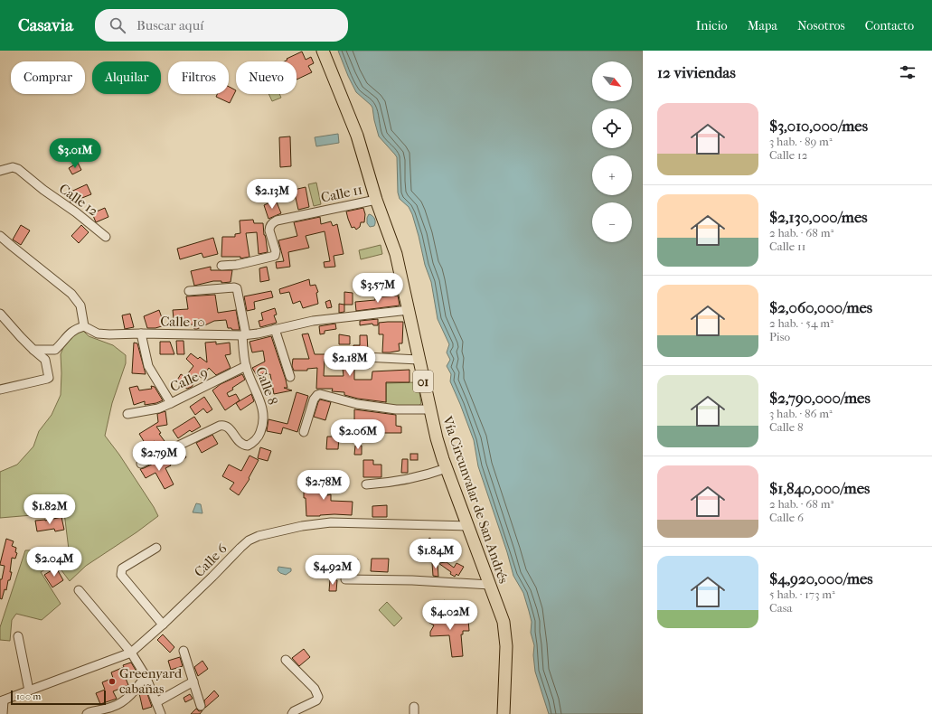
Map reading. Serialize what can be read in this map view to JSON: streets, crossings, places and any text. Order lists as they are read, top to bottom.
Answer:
{
  "streets": {
    "highway": ["01", "Vía Circunvalar de San Andrés"],
    "street": [
      "Calle 11",
      "Calle 12",
      "Calle 10",
      "Calle 9",
      "Calle 8",
      "Calle 6"
    ]
  },
  "crossings": [
    ["Calle 11", "Vía Circunvalar de San Andrés"],
    ["Calle 10", "Calle 9"],
    ["Calle 10", "Calle 8"],
    ["Calle 10", "Vía Circunvalar de San Andrés"],
    ["Calle 9", "Calle 8"],
    ["Vía Circunvalar de San Andrés", "Calle 6"]
  ],
  "places": ["Greenyard cabañas"],
  "scale_bar": "100 m",
  "north": "bottom right",
  "page": {
    "header": "Casavia",
    "search": "Buscar aquí",
    "nav": [
      "Inicio",
      "Mapa",
      "Nosotros",
      "Contacto"
    ],
    "heading": "12 viviendas",
    "map_buttons": ["+", "−"],
    "chip": [
      "Comprar",
      "Alquilar",
      "Filtros",
      "Nuevo"
    ],
    "list": [
      {
        "name": "$3,010,000/mes",
        "note": "3 hab. · 89 m² · Calle 12"
      },
      {
        "name": "$2,130,000/mes",
        "note": "2 hab. · 68 m² · Calle 11"
      },
      {
        "name": "$2,060,000/mes",
        "note": "2 hab. · 54 m² · Piso"
      },
      {
        "name": "$2,790,000/mes",
        "note": "3 hab. · 86 m² · Calle 8"
      },
      {
        "name": "$1,840,000/mes",
        "note": "2 hab. · 68 m² · Calle 6"
      },
      {
        "name": "$4,920,000/mes",
        "note": "5 hab. · 173 m² · Casa"
      }
    ],
    "price": [
      "$3.01M",
      "$2.13M",
      "$3.57M",
      "$2.18M",
      "$2.06M",
      "$2.79M",
      "$2.78M",
      "$1.82M",
      "$1.84M",
      "$2.04M",
      "$4.92M",
      "$4.02M"
    ],
    "scale": "100 m"
  }
}
